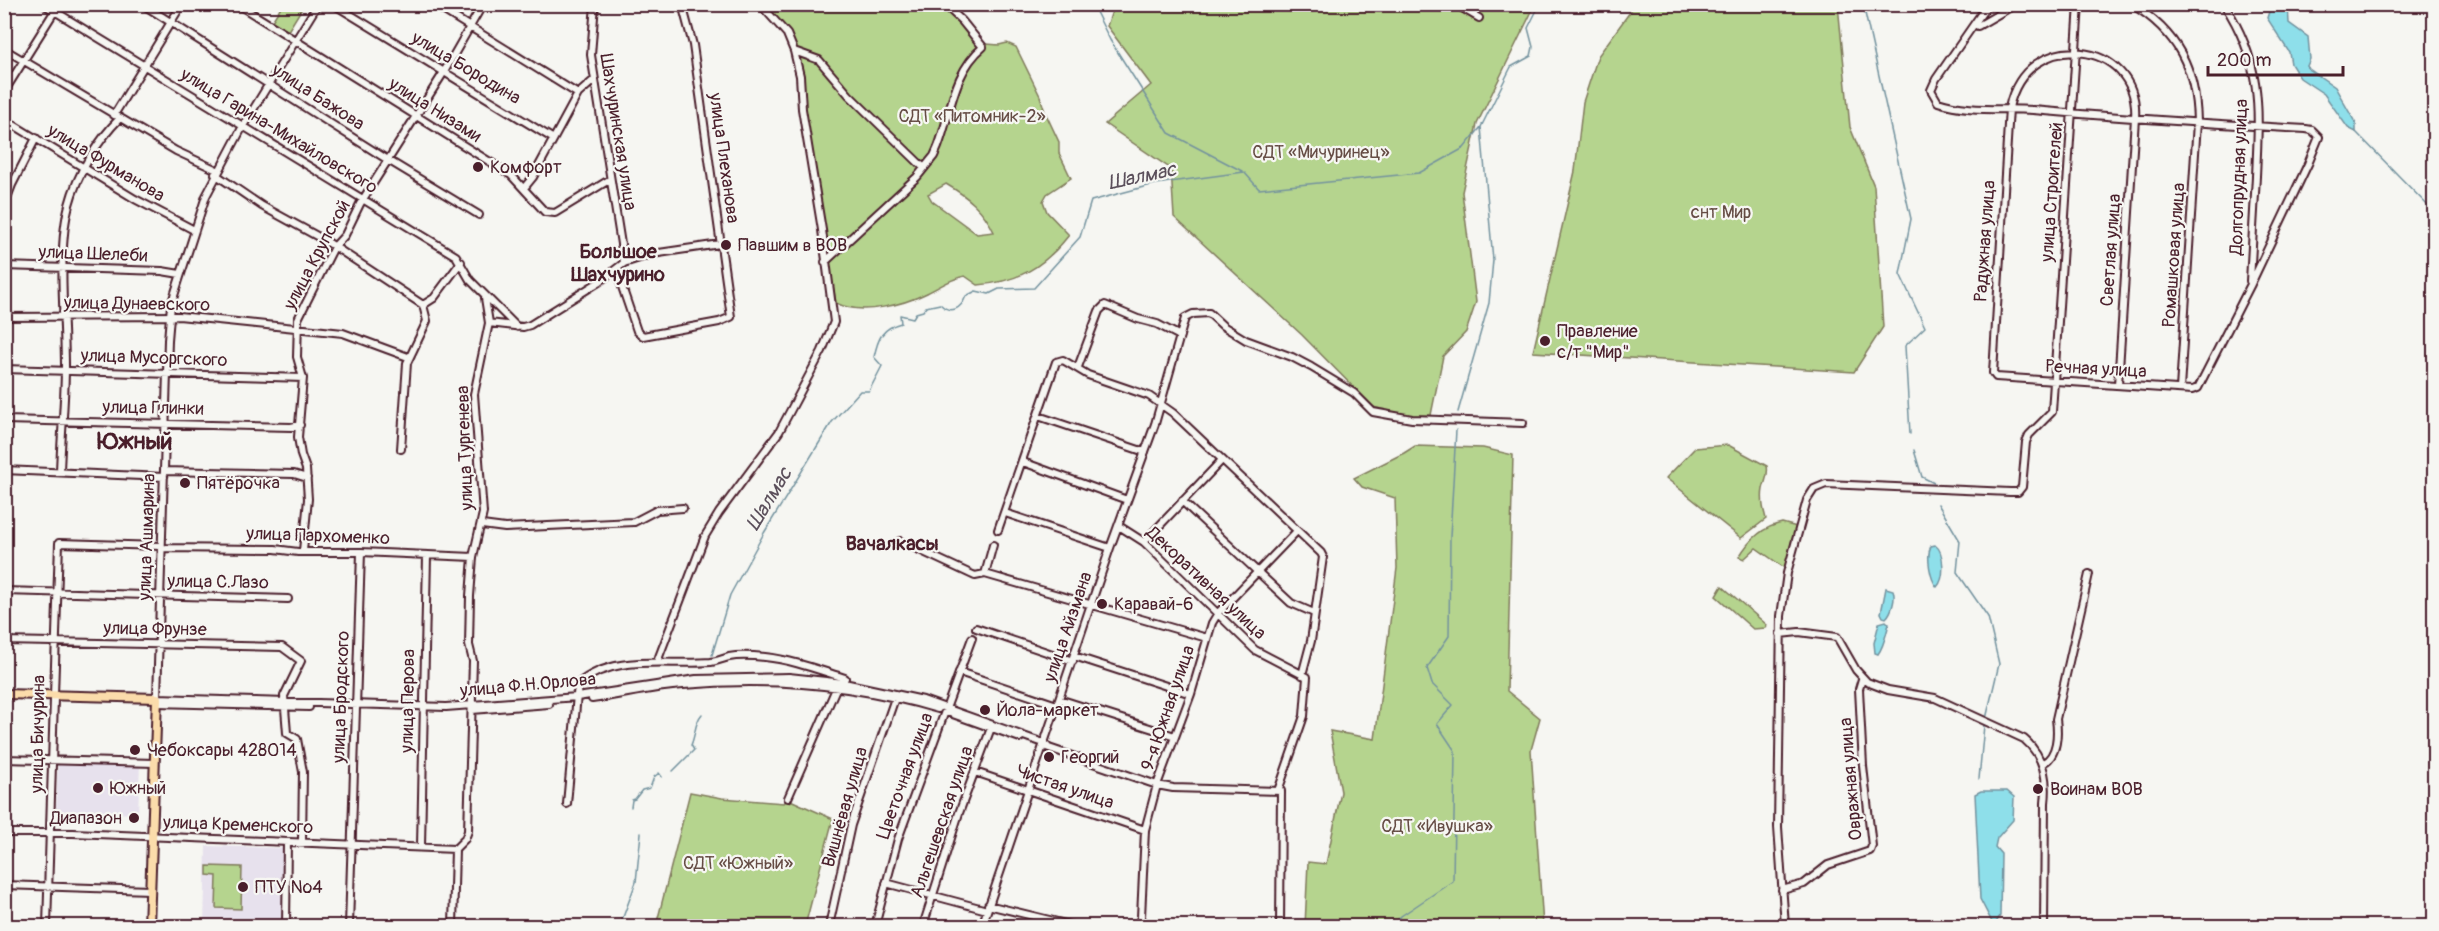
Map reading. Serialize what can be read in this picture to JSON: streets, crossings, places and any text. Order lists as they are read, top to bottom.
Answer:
{
  "streets": {
    "main road": ["улица Ашмарина", "улица Ф.Н.Орлова"],
    "street": [
      "улица Бородина",
      "улица Бажова",
      "улица Низами",
      "улица Гарина-Михайловского",
      "Шахчуринская улица",
      "улица Плеханова",
      "улица Фурманова",
      "Долгопрудная улица",
      "улица Строителей",
      "Радужная улица",
      "Светлая улица",
      "улица Шелеби",
      "улица Крупской",
      "Ромашковая улица",
      "улица Дунаевского",
      "улица Мусоргского",
      "Речная улица",
      "улица Глинки",
      "улица Тургенева",
      "улица Пархоменко",
      "улица С.Лазо",
      "Декоративная улица",
      "улица Айзмана",
      "улица Фрунзе",
      "улица Бродского",
      "улица Перова",
      "9-я Южная улица",
      "улица Бичурина",
      "Цветочная улица",
      "Овражная улица",
      "Чистая улица",
      "Вишнёвая улица",
      "Альгешевская улица",
      "улица Кременского"
    ]
  },
  "crossings": [
    ["улица Бородина", "улица Крупской"],
    ["улица Бажова", "улица Крупской"],
    ["улица Бажова", "улица Ашмарина"],
    ["улица Низами", "Шахчуринская улица"],
    ["улица Низами", "улица Крупской"],
    ["улица Низами", "улица Ашмарина"],
    ["улица Гарина-Михайловского", "улица Крупской"],
    ["улица Гарина-Михайловского", "улица Тургенева"],
    ["улица Гарина-Михайловского", "улица Ашмарина"],
    ["улица Фурманова", "улица Ашмарина"],
    ["Долгопрудная улица", "Речная улица"],
    ["улица Строителей", "Светлая улица"],
    ["улица Строителей", "Речная улица"],
    ["Радужная улица", "Речная улица"],
    ["Светлая улица", "Речная улица"],
    ["улица Шелеби", "улица Ашмарина"],
    ["улица Крупской", "улица Дунаевского"],
    ["улица Крупской", "улица Мусоргского"],
    ["улица Крупской", "улица Глинки"],
    ["улица Крупской", "улица Пархоменко"],
    ["Ромашковая улица", "Речная улица"],
    ["улица Дунаевского", "улица Ашмарина"],
    ["улица Мусоргского", "улица Ашмарина"],
    ["улица Глинки", "улица Ашмарина"],
    ["улица Тургенева", "улица Пархоменко"],
    ["улица Тургенева", "улица Ф.Н.Орлова"],
    ["улица Тургенева", "улица Кременского"],
    ["улица Пархоменко", "улица Ашмарина"],
    ["улица Пархоменко", "улица Бродского"],
    ["улица Пархоменко", "улица Перова"],
    ["улица Пархоменко", "улица Бичурина"],
    ["улица Ашмарина", "улица С.Лазо"],
    ["улица Ашмарина", "улица Фрунзе"],
    ["улица Ашмарина", "улица Ф.Н.Орлова"],
    ["улица Ашмарина", "улица Кременского"],
    ["улица С.Лазо", "улица Бичурина"],
    ["Декоративная улица", "улица Айзмана"],
    ["Декоративная улица", "9-я Южная улица"],
    ["улица Айзмана", "улица Ф.Н.Орлова"],
    ["улица Айзмана", "Чистая улица"],
    ["улица Фрунзе", "улица Ф.Н.Орлова"],
    ["улица Фрунзе", "улица Бичурина"],
    ["улица Ф.Н.Орлова", "улица Бродского"],
    ["улица Ф.Н.Орлова", "улица Перова"],
    ["улица Ф.Н.Орлова", "улица Бичурина"],
    ["улица Ф.Н.Орлова", "Цветочная улица"],
    ["улица Ф.Н.Орлова", "Вишнёвая улица"],
    ["улица Ф.Н.Орлова", "Альгешевская улица"],
    ["улица Бродского", "улица Кременского"],
    ["улица Перова", "улица Кременского"],
    ["9-я Южная улица", "Чистая улица"],
    ["улица Бичурина", "улица Кременского"],
    ["Чистая улица", "Альгешевская улица"]
  ],
  "districts": ["Большое Шахчурино", "Южный", "Вачалкасы"],
  "water": ["Шалмас"],
  "parks": [
    "СДТ «Питомник-2»",
    "СДТ «Мичуринец»",
    "снт Мир",
    "СДТ «Ивушка»",
    "СДТ «Южный»"
  ],
  "places": [
    "Комфорт",
    "Павшим в ВОВ",
    "Правление с/т \"Мир\"",
    "Пятёрочка",
    "Каравай-6",
    "Йола-маркет",
    "Чебоксары 428014",
    "Георгий",
    "Южный",
    "Воинам ВОВ",
    "Диапазон",
    "ПТУ №4"
  ],
  "scale_bar": "200 m"
}
